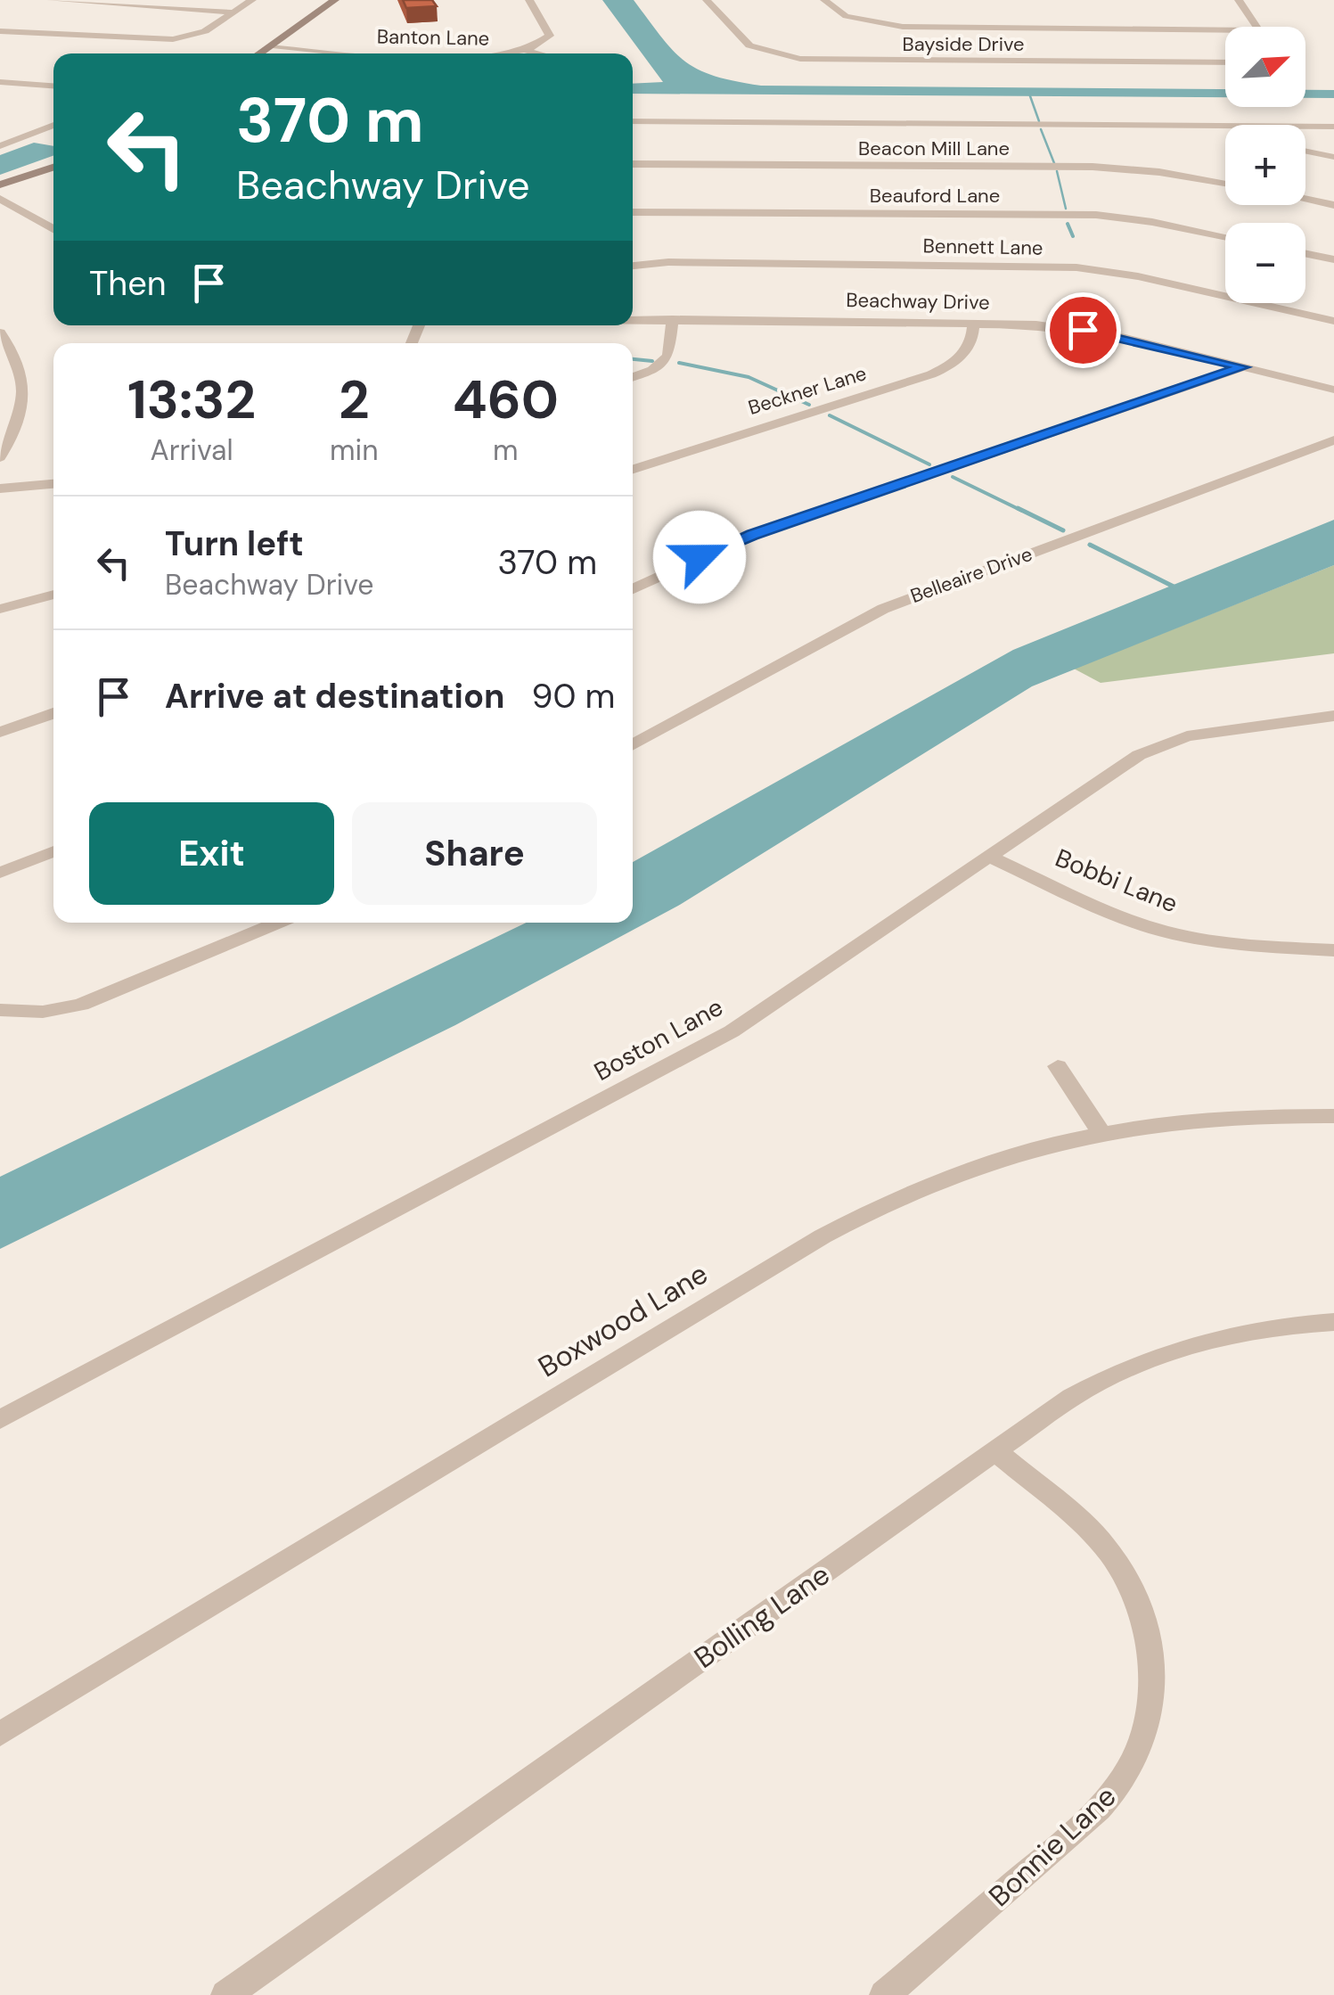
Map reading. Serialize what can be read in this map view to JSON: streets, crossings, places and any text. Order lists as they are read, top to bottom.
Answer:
{
  "streets": {
    "street": [
      "Banton Lane",
      "Bayside Drive",
      "Beacon Mill Lane",
      "Beauford Lane",
      "Bennett Lane",
      "Beachway Drive",
      "Beckner Lane",
      "Belleaire Drive",
      "Bobbi Lane",
      "Boston Lane",
      "Boxwood Lane",
      "Bolling Lane",
      "Bonnie Lane"
    ]
  },
  "crossings": [
    ["Beachway Drive", "Beckner Lane"],
    ["Bobbi Lane", "Boston Lane"],
    ["Bolling Lane", "Bonnie Lane"]
  ],
  "north": "top right",
  "page": {
    "map_buttons": ["+", "−"],
    "turn": ["370 m", "Beachway Drive"],
    "then": "Then",
    "eta": [
      "13:32",
      "Arrival",
      "2",
      "min",
      "460",
      "m"
    ],
    "list": [
      {
        "name": "Turn left",
        "note": "Beachway Drive",
        "value": "370 m"
      },
      {
        "name": "Arrive at destination",
        "value": "90 m"
      }
    ],
    "buttons": ["Exit", "Share"]
  }
}
